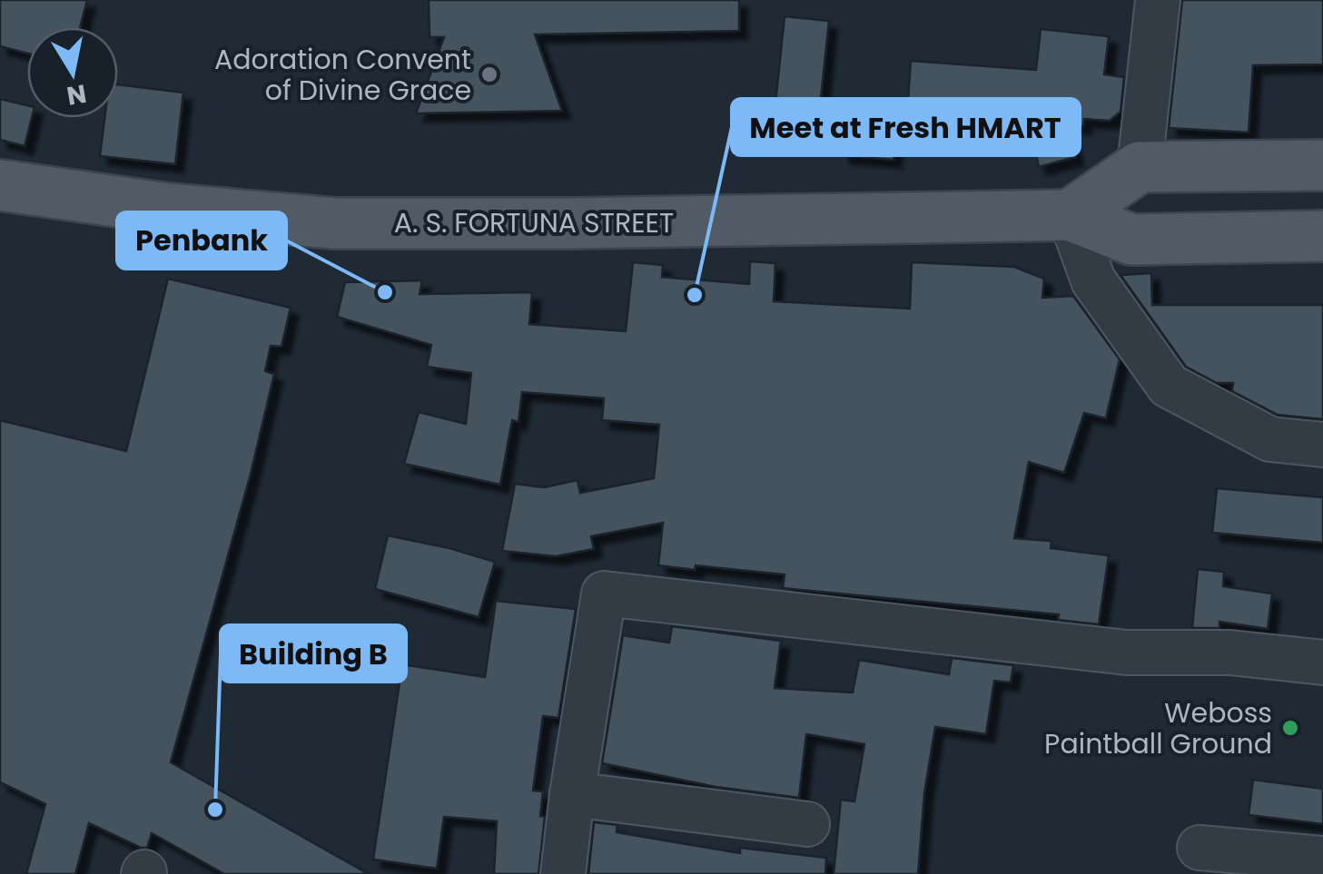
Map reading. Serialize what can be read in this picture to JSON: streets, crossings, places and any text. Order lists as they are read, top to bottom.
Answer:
{
  "streets": {
    "main road": ["A. S. FORTUNA STREET"]
  },
  "places": [
    "Adoration Convent of Divine Grace",
    "Penbank",
    "Meet at Fresh HMART",
    "Weboss Paintball Ground",
    "Building B"
  ],
  "north": "bottom"
}
